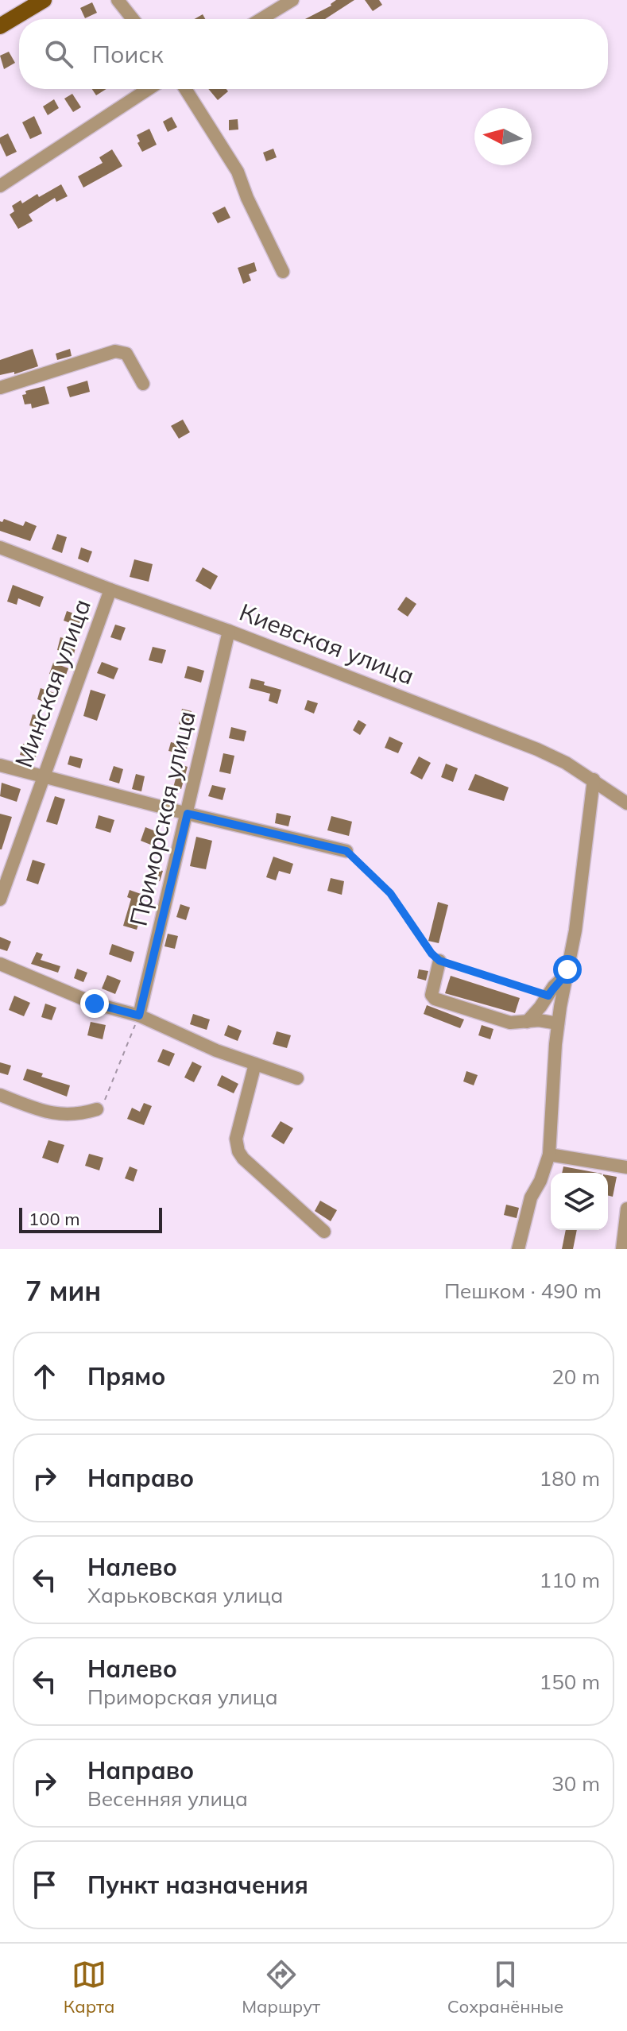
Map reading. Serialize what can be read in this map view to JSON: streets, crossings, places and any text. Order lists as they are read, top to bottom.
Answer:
{
  "streets": {
    "street": ["Киевская улица", "Минская улица", "Приморская улица"]
  },
  "crossings": [
    ["Киевская улица", "Минская улица"],
    ["Киевская улица", "Приморская улица"]
  ],
  "scale_bar": "100 m",
  "north": "left",
  "page": {
    "search": "Поиск",
    "scale": "100 m",
    "heading": ["7 мин", "Пешком · 490 m"],
    "list": [
      ["Прямо", "20 m"],
      ["Направо", "180 m"],
      ["Налево", "Харьковская улица", "110 m"],
      ["Налево", "Приморская улица", "150 m"],
      ["Направо", "Весенняя улица", "30 m"],
      "Пункт назначения"
    ],
    "nav": ["Карта", "Маршрут", "Сохранённые"]
  }
}
